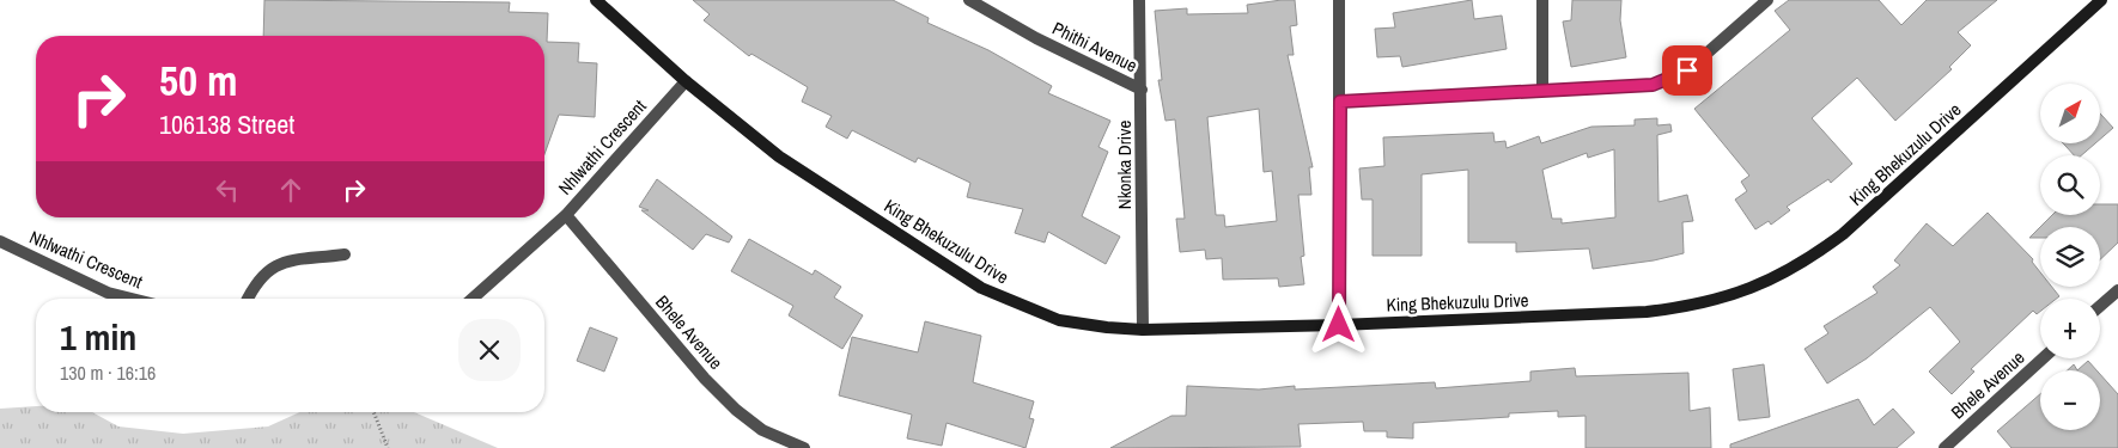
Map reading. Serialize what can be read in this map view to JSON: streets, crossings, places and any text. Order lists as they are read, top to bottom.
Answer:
{
  "streets": {
    "street": [
      "Phithi Avenue",
      "Nhlwathi Crescent",
      "King Bhekuzulu Drive",
      "Nkonka Drive",
      "Bhele Avenue"
    ]
  },
  "crossings": [
    ["Phithi Avenue", "Nkonka Drive"],
    ["Nhlwathi Crescent", "King Bhekuzulu Drive"],
    ["Nhlwathi Crescent", "Bhele Avenue"],
    ["King Bhekuzulu Drive", "Nkonka Drive"]
  ],
  "north": "top right",
  "page": {
    "turn": ["50 m", "106138 Street"],
    "map_buttons": ["+", "−"],
    "heading": ["1 min", "130 m · 16:16"]
  }
}
